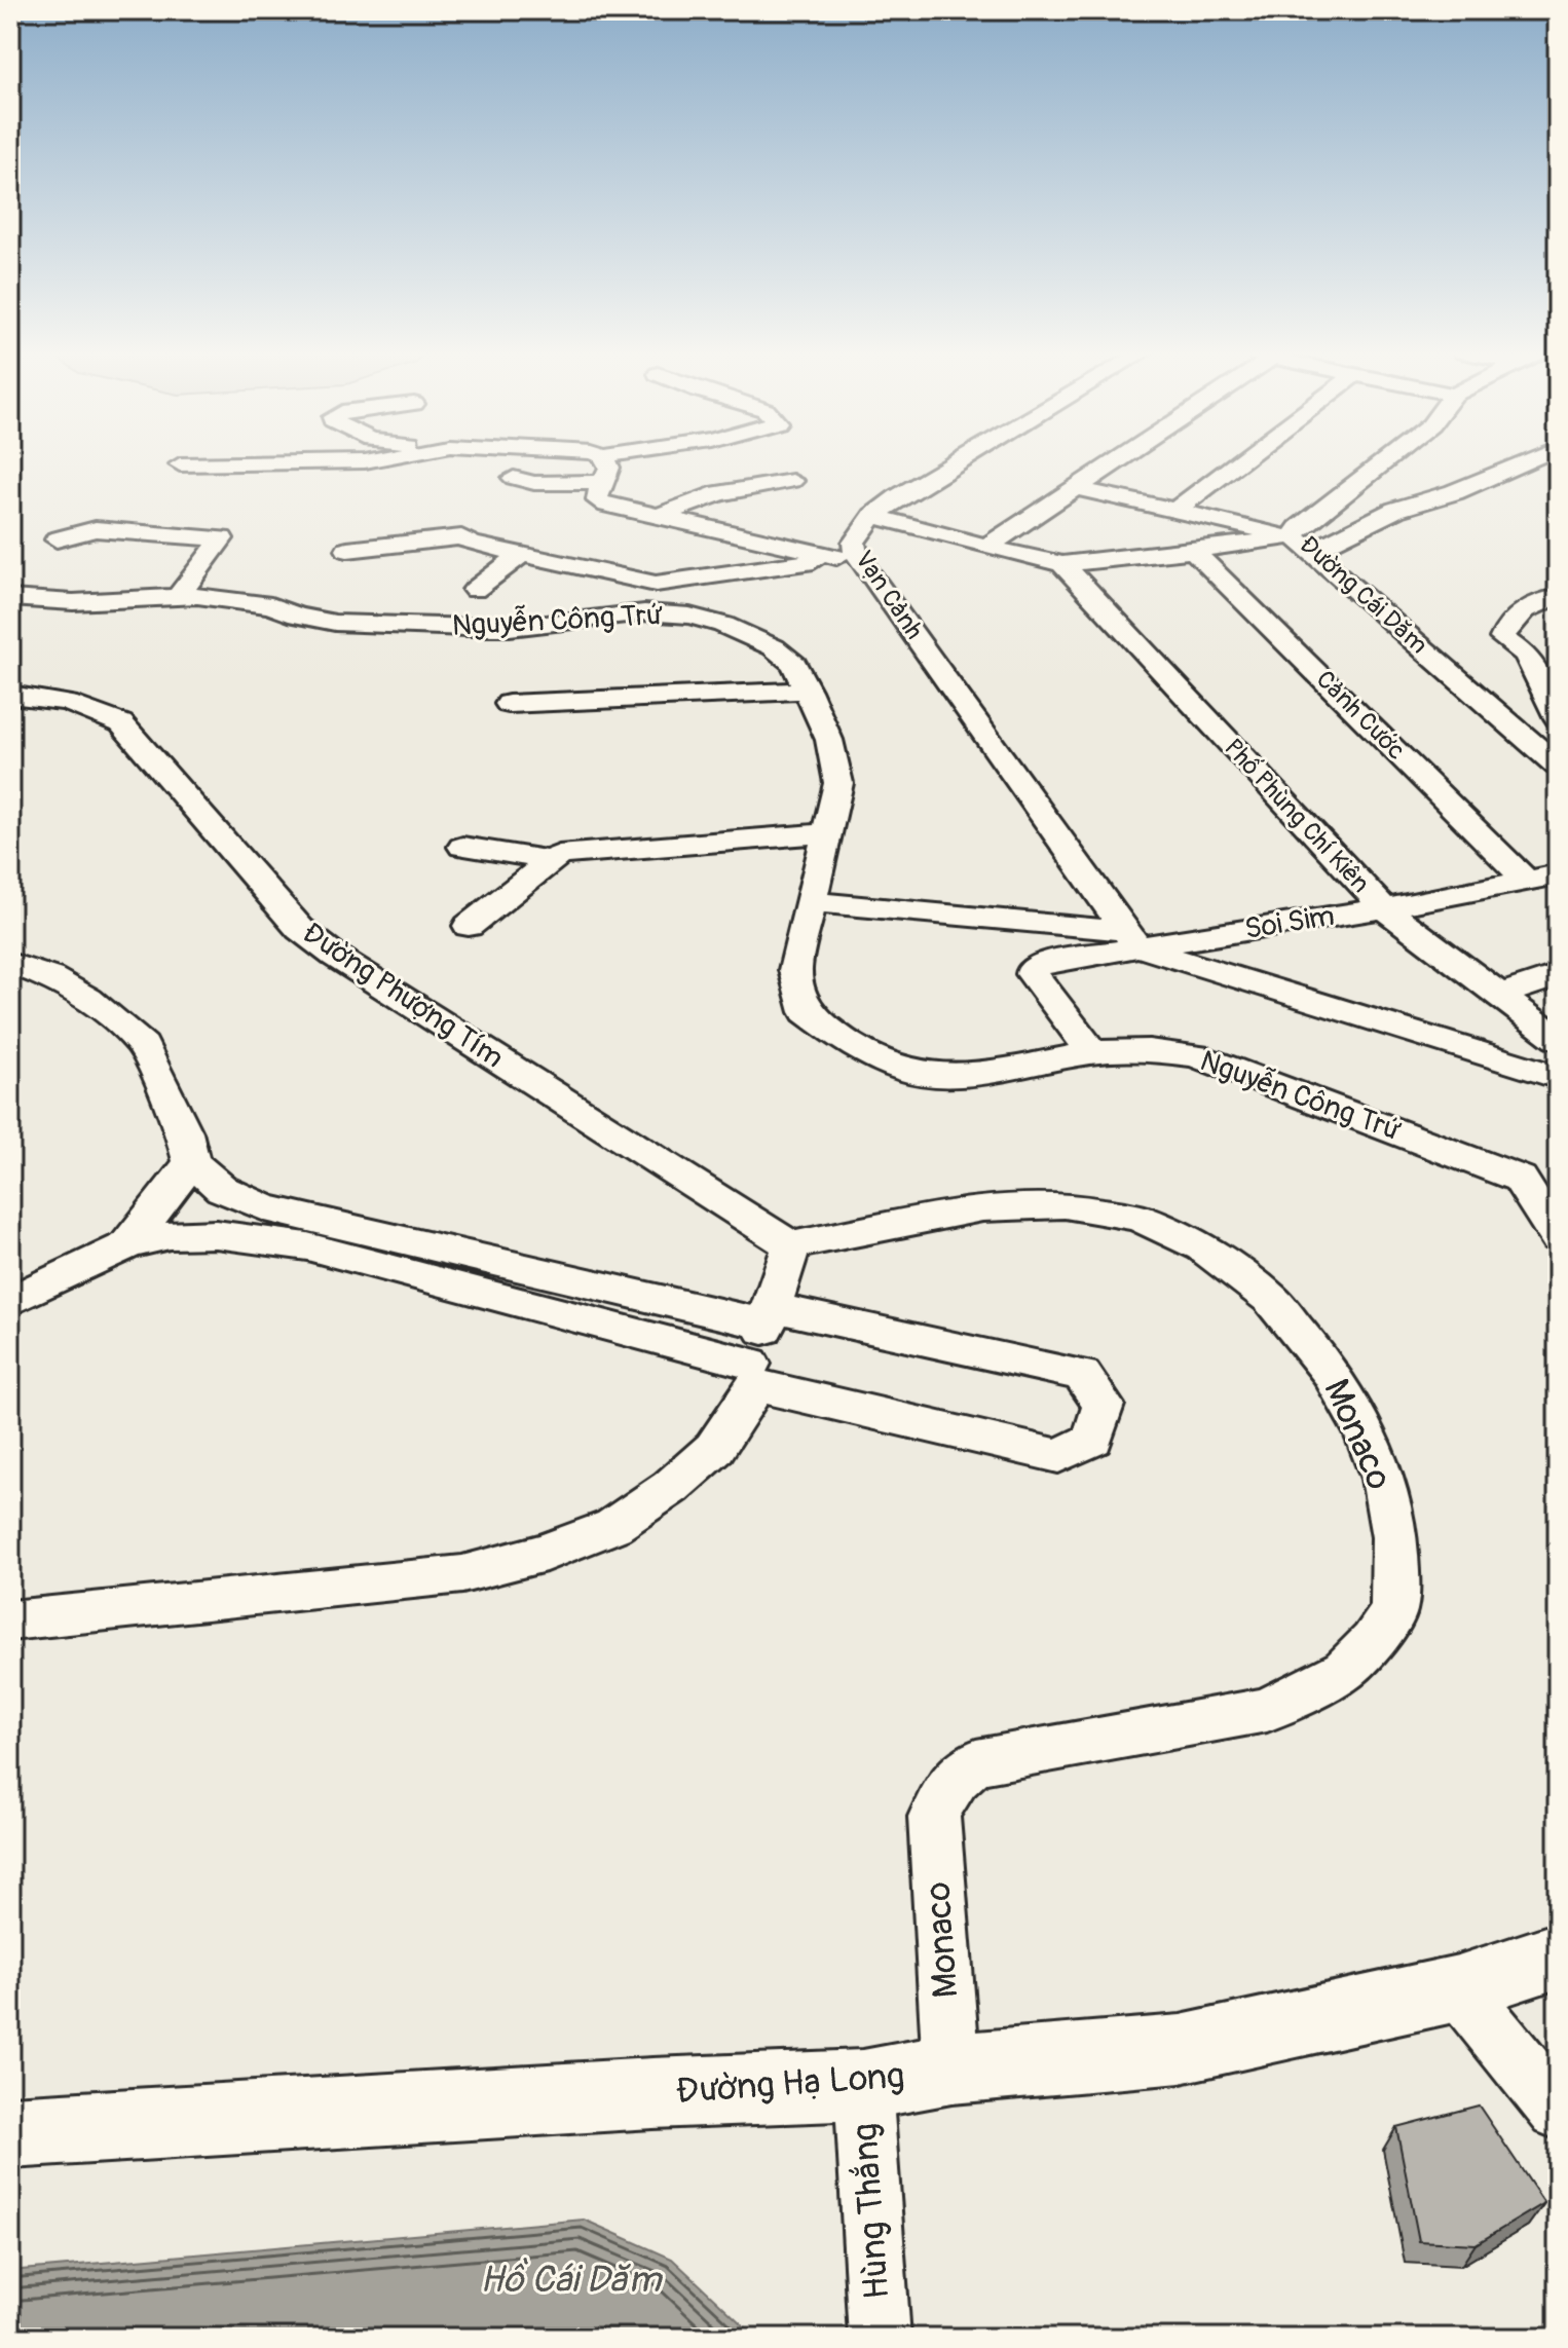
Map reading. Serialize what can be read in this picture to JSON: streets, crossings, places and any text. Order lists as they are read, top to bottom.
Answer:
{
  "streets": {
    "main road": ["Đường Hạ Long"],
    "street": [
      "Vạn Cảnh",
      "Đường Cái Dăm",
      "Nguyễn Công Trứ",
      "Cảnh Cước",
      "Phố Phùng Chí Kiên",
      "Soi Sim",
      "Đường Phượng Tím",
      "Monaco",
      "Hùng Thắng"
    ]
  },
  "crossings": [
    ["Vạn Cảnh", "Soi Sim"],
    ["Cảnh Cước", "Soi Sim"],
    ["Phố Phùng Chí Kiên", "Soi Sim"],
    ["Đường Phượng Tím", "Monaco"],
    ["Monaco", "Đường Hạ Long"],
    ["Đường Hạ Long", "Hùng Thắng"]
  ],
  "water": ["Hồ Cái Dăm"]
}
